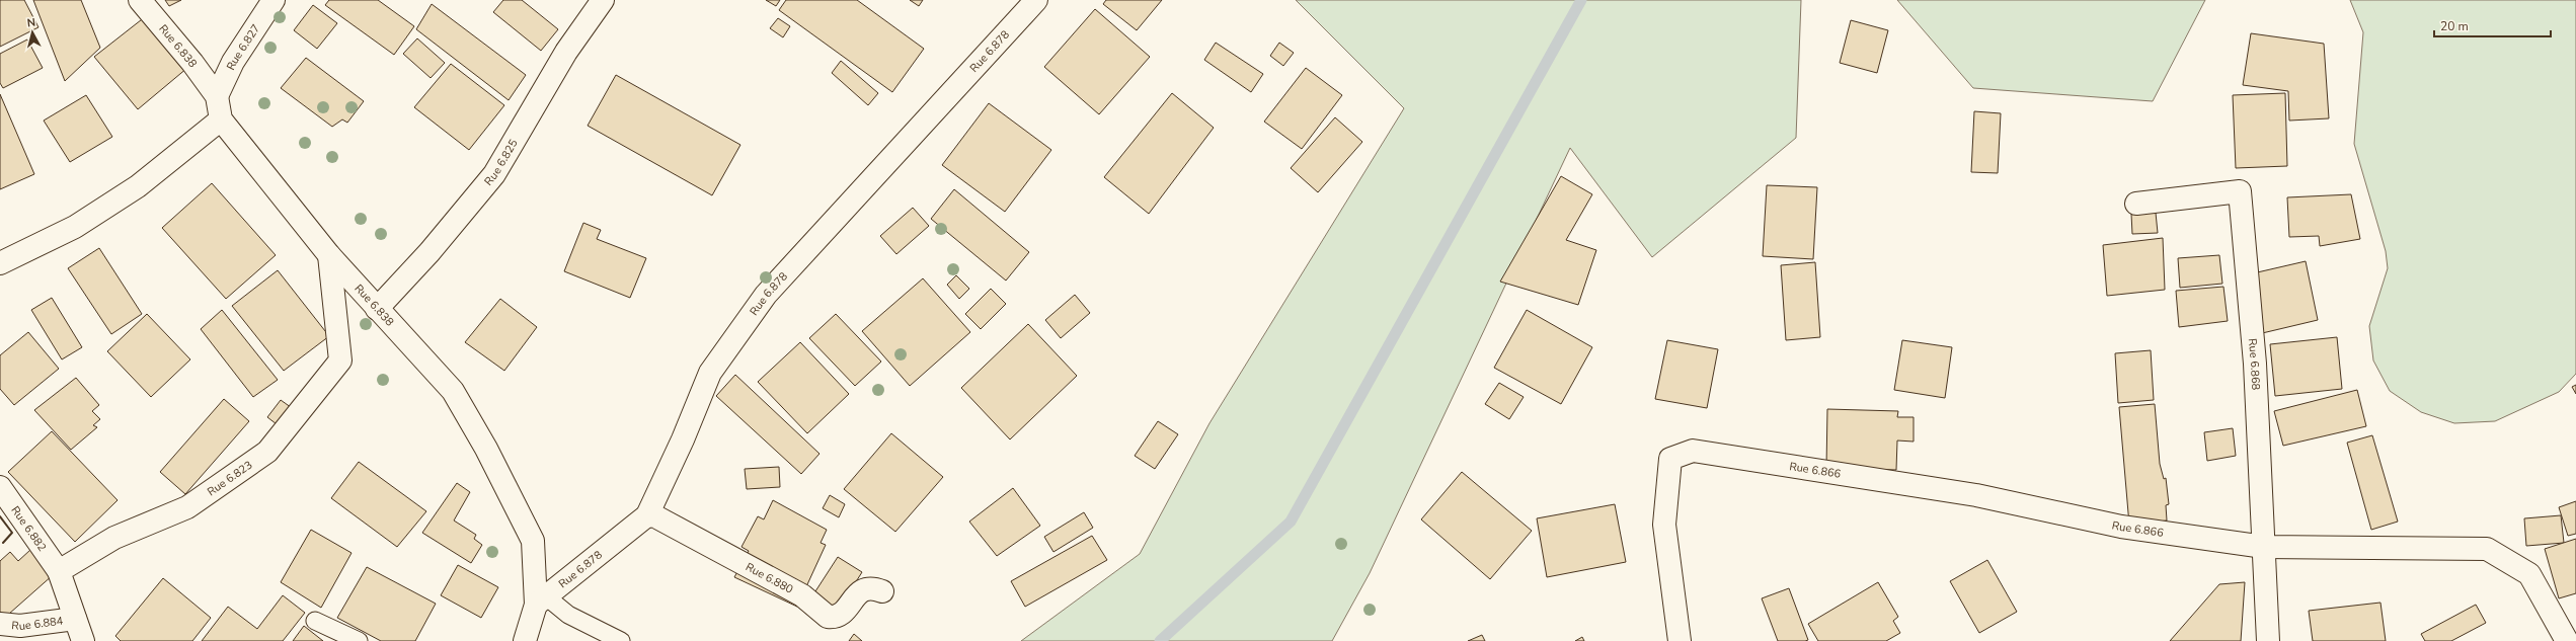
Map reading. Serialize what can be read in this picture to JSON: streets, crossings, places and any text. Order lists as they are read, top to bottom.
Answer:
{
  "streets": {
    "street": [
      "Rue 6.838",
      "Rue 6.827",
      "Rue 6.878",
      "Rue 6.825",
      "Rue 6.868",
      "Rue 6.866",
      "Rue 6.823",
      "Rue 6.882",
      "Rue 6.880",
      "Rue 6.884"
    ]
  },
  "crossings": [
    ["Rue 6.838", "Rue 6.827"],
    ["Rue 6.838", "Rue 6.878"],
    ["Rue 6.838", "Rue 6.825"],
    ["Rue 6.838", "Rue 6.823"],
    ["Rue 6.878", "Rue 6.880"],
    ["Rue 6.868", "Rue 6.866"],
    ["Rue 6.823", "Rue 6.882"]
  ],
  "scale_bar": "20 m",
  "north": "top"
}
